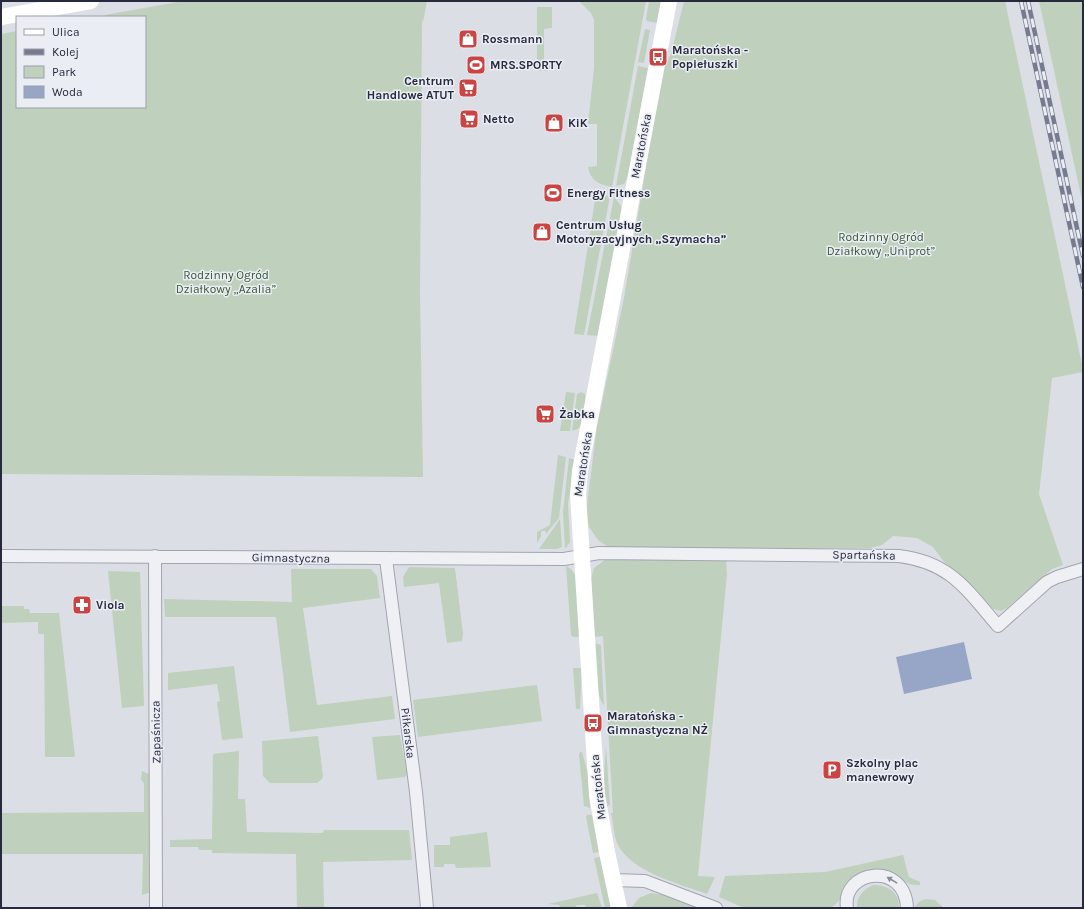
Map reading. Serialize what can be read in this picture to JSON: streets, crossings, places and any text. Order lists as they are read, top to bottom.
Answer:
{
  "streets": {
    "main road": ["Maratońska"],
    "street": [
      "Spartańska",
      "Gimnastyczna",
      "Zapaśnicza",
      "Piłkarska"
    ]
  },
  "crossings": [
    ["Maratońska", "Gimnastyczna"],
    ["Spartańska", "Gimnastyczna"],
    ["Gimnastyczna", "Zapaśnicza"],
    ["Gimnastyczna", "Piłkarska"]
  ],
  "parks": ["Rodzinny Ogród Działkowy „Uniprot”", "Rodzinny Ogród Działkowy „Azalia”"],
  "places": {
    "shop": ["Rossmann", "KiK", "Centrum Usług Motoryzacyjnych „Szymacha”"],
    "bus stop": ["Maratońska - Popiełuszki", "Maratońska - Gimnastyczna NŻ"],
    "sports": ["MRS.SPORTY", "Energy Fitness"],
    "supermarket": ["Centrum Handlowe ATUT", "Netto", "Żabka"],
    "pharmacy": ["Viola"],
    "parking": ["Szkolny plac manewrowy"]
  },
  "legend": [
    "Ulica",
    "Kolej",
    "Park",
    "Woda"
  ]
}
